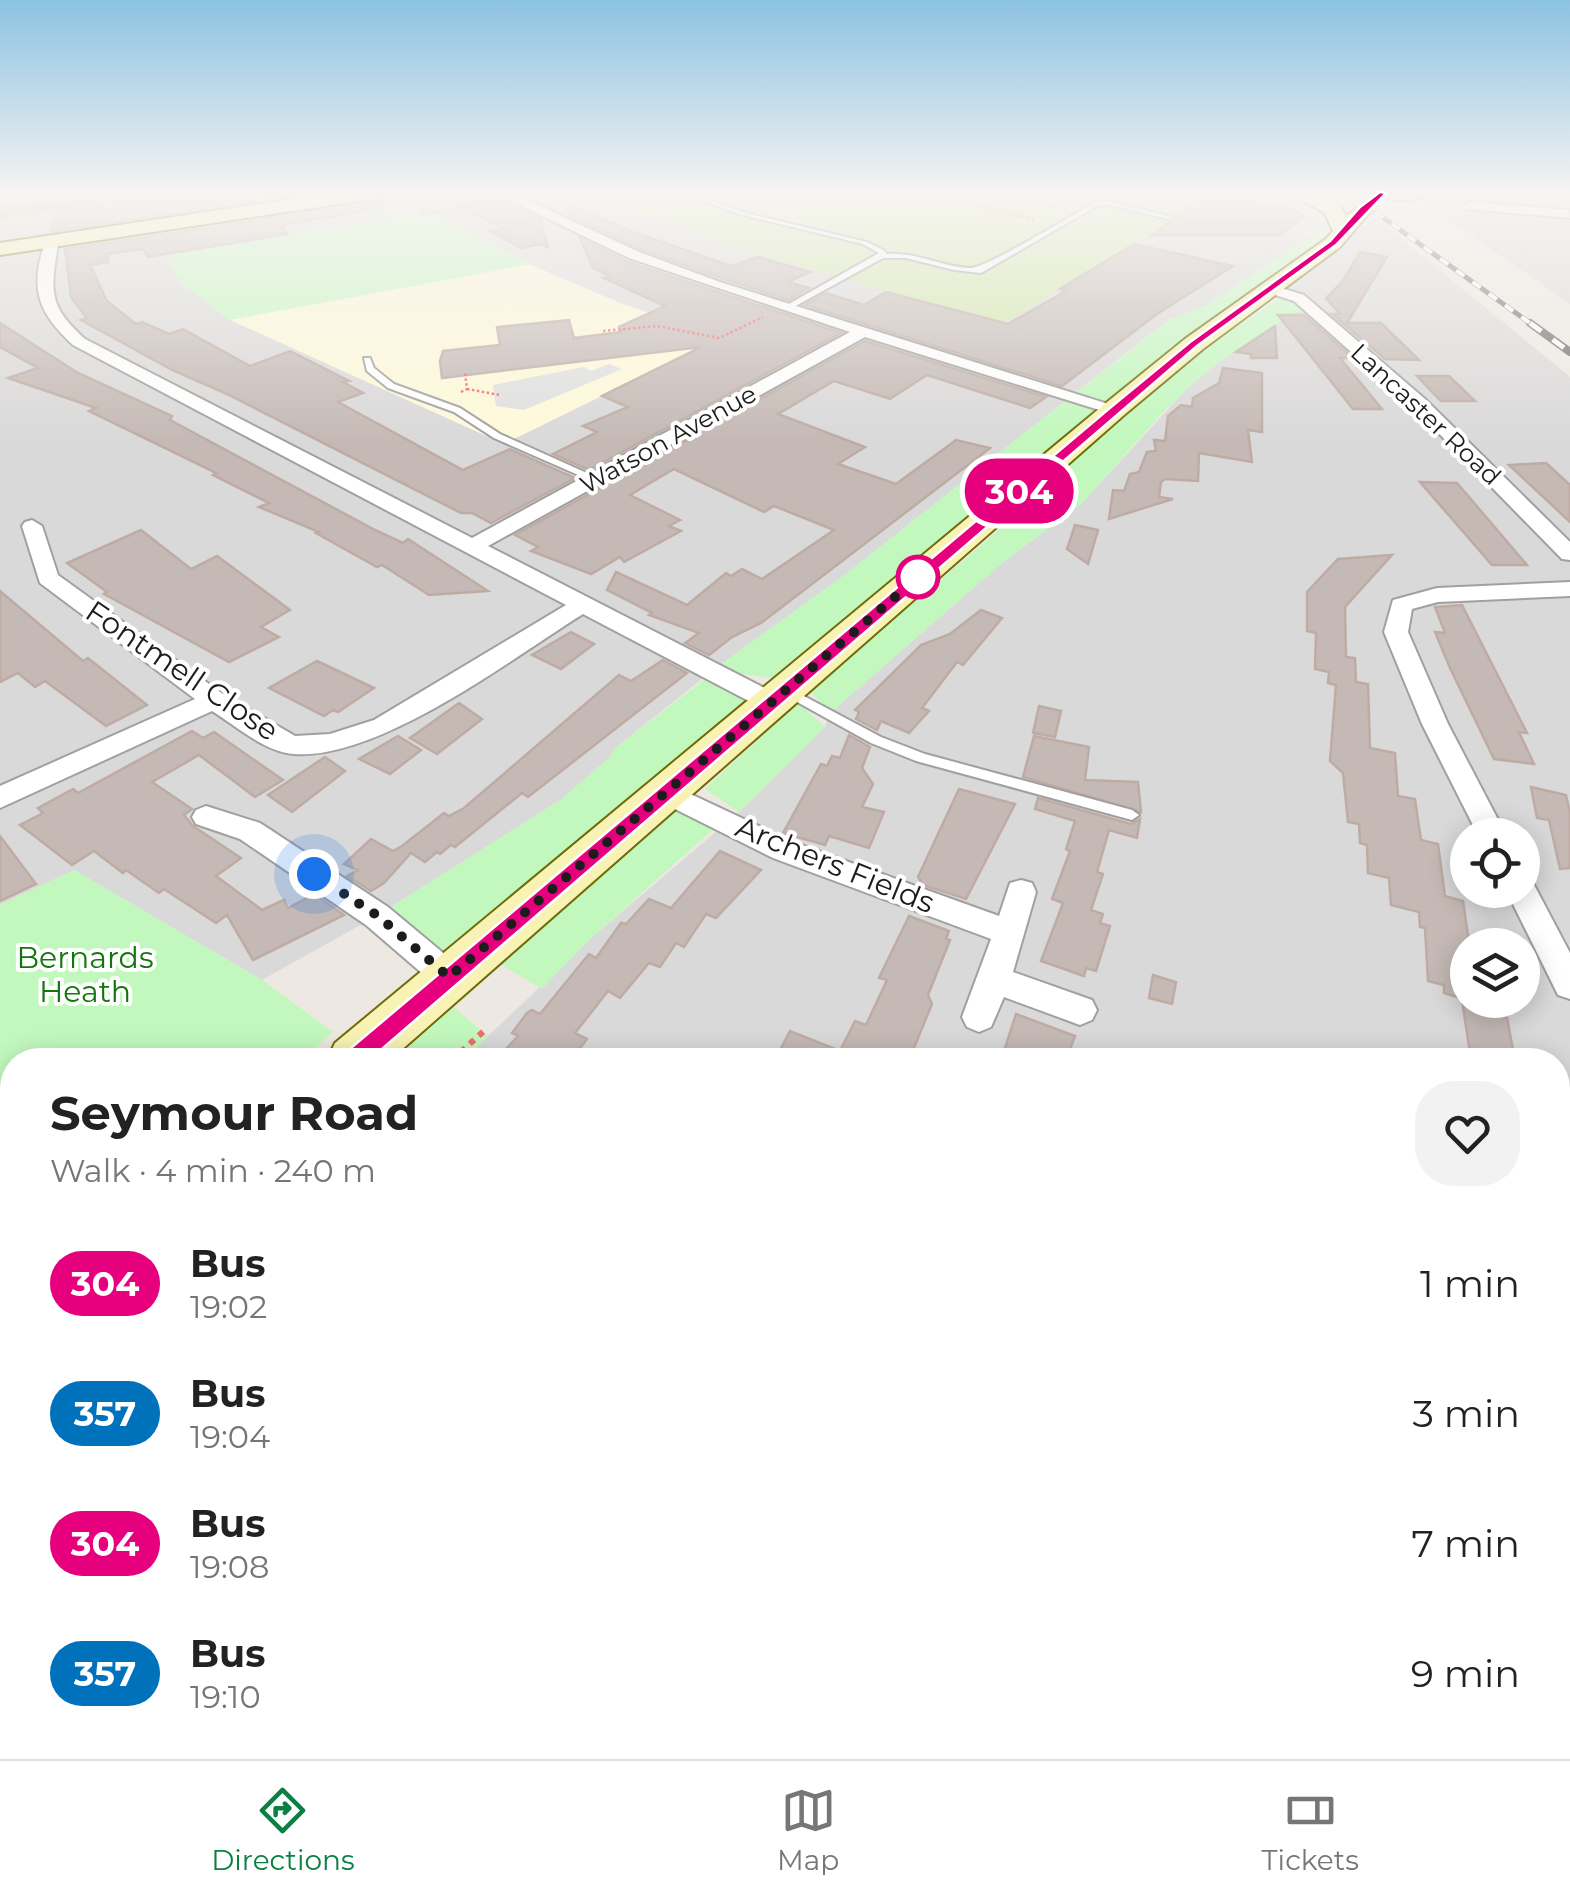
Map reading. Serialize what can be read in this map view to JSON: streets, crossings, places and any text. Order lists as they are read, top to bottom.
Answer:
{
  "streets": {
    "street": [
      "Lancaster Road",
      "Watson Avenue",
      "Fontmell Close",
      "Archers Fields"
    ]
  },
  "parks": ["Bernards Heath"],
  "lines": ["bus line 304"],
  "page": {
    "on_map": "304",
    "heading": ["Seymour Road", "Walk · 4 min · 240 m"],
    "list": [
      {
        "mark": "304",
        "name": "Bus",
        "note": "19:02",
        "value": "1 min"
      },
      {
        "mark": "357",
        "name": "Bus",
        "note": "19:04",
        "value": "3 min"
      },
      {
        "mark": "304",
        "name": "Bus",
        "note": "19:08",
        "value": "7 min"
      },
      {
        "mark": "357",
        "name": "Bus",
        "note": "19:10",
        "value": "9 min"
      }
    ],
    "tabs": ["Directions", "Map", "Tickets"]
  }
}
